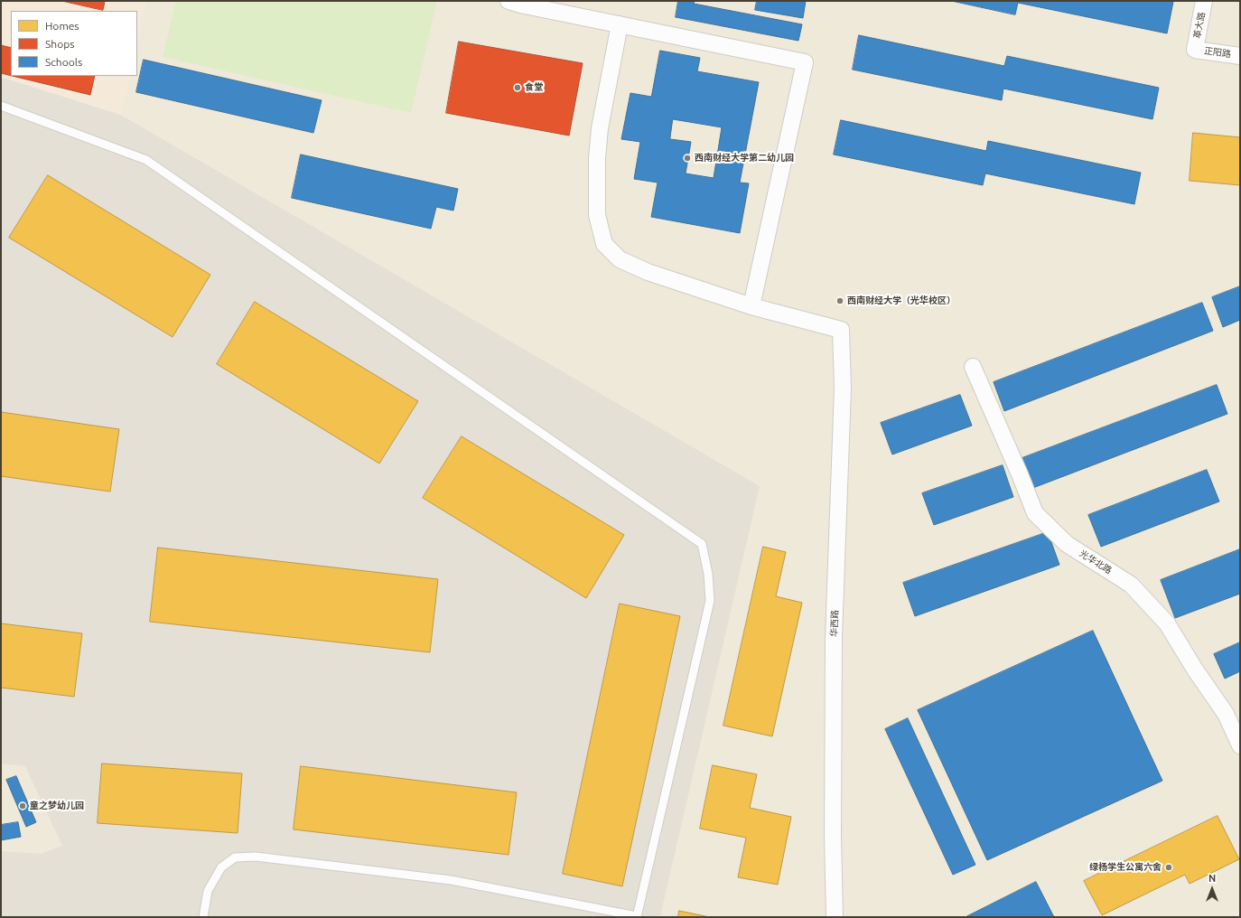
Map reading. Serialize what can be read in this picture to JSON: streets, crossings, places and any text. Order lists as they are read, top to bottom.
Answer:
{
  "streets": {
    "street": [
      "革大路",
      "正阳路",
      "光华北路",
      "华西路"
    ]
  },
  "crossings": [
    ["革大路", "正阳路"]
  ],
  "places": [
    "食堂",
    "西南财经大学第二幼儿园",
    "西南财经大学（光华校区）",
    "童之梦幼儿园",
    "绿杨学生公寓六舍"
  ],
  "legend": ["Homes", "Shops", "Schools"],
  "north": "top"
}
